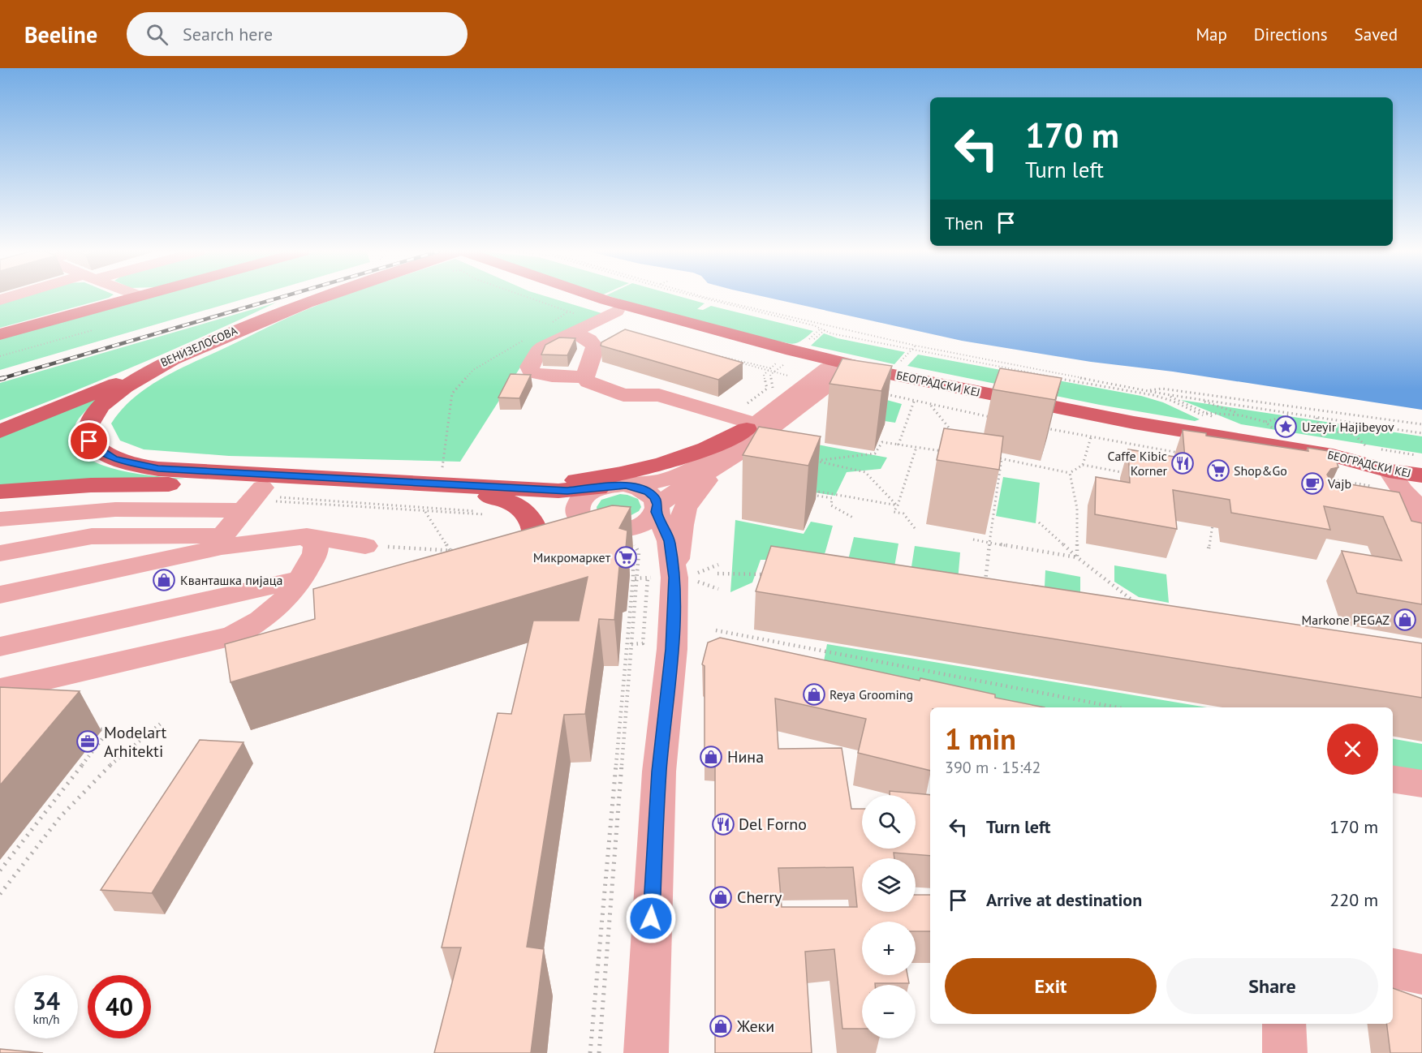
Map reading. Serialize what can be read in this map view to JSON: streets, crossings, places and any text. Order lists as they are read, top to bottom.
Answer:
{
  "streets": {
    "main road": ["ВЕНИЗЕЛОСОВА", "БЕОГРАДСКИ КЕЈ"]
  },
  "places": {
    "place": ["Uzeyir Hajibeyov"],
    "restaurant": ["Caffe Kibic Korner", "Del Forno"],
    "supermarket": ["Shop&Go", "Микромаркет"],
    "cafe": ["Vajb"],
    "shop": [
      "Кванташка пијаца",
      "Markone PEGAZ",
      "Reya Grooming",
      "Нина",
      "Cherry",
      "Жеки"
    ],
    "office": ["Modelart Arhitekti"]
  },
  "page": {
    "header": "Beeline",
    "search": "Search here",
    "nav": ["Map", "Directions", "Saved"],
    "turn": ["170 m", "Turn left"],
    "then": "Then",
    "heading": ["1 min", "390 m · 15:42"],
    "list": [
      {
        "name": "Turn left",
        "value": "170 m"
      },
      {
        "name": "Arrive at destination",
        "value": "220 m"
      }
    ],
    "map_buttons": ["+", "−"],
    "buttons": ["Exit", "Share"],
    "speed": "34 km/h",
    "limit": "40"
  }
}
